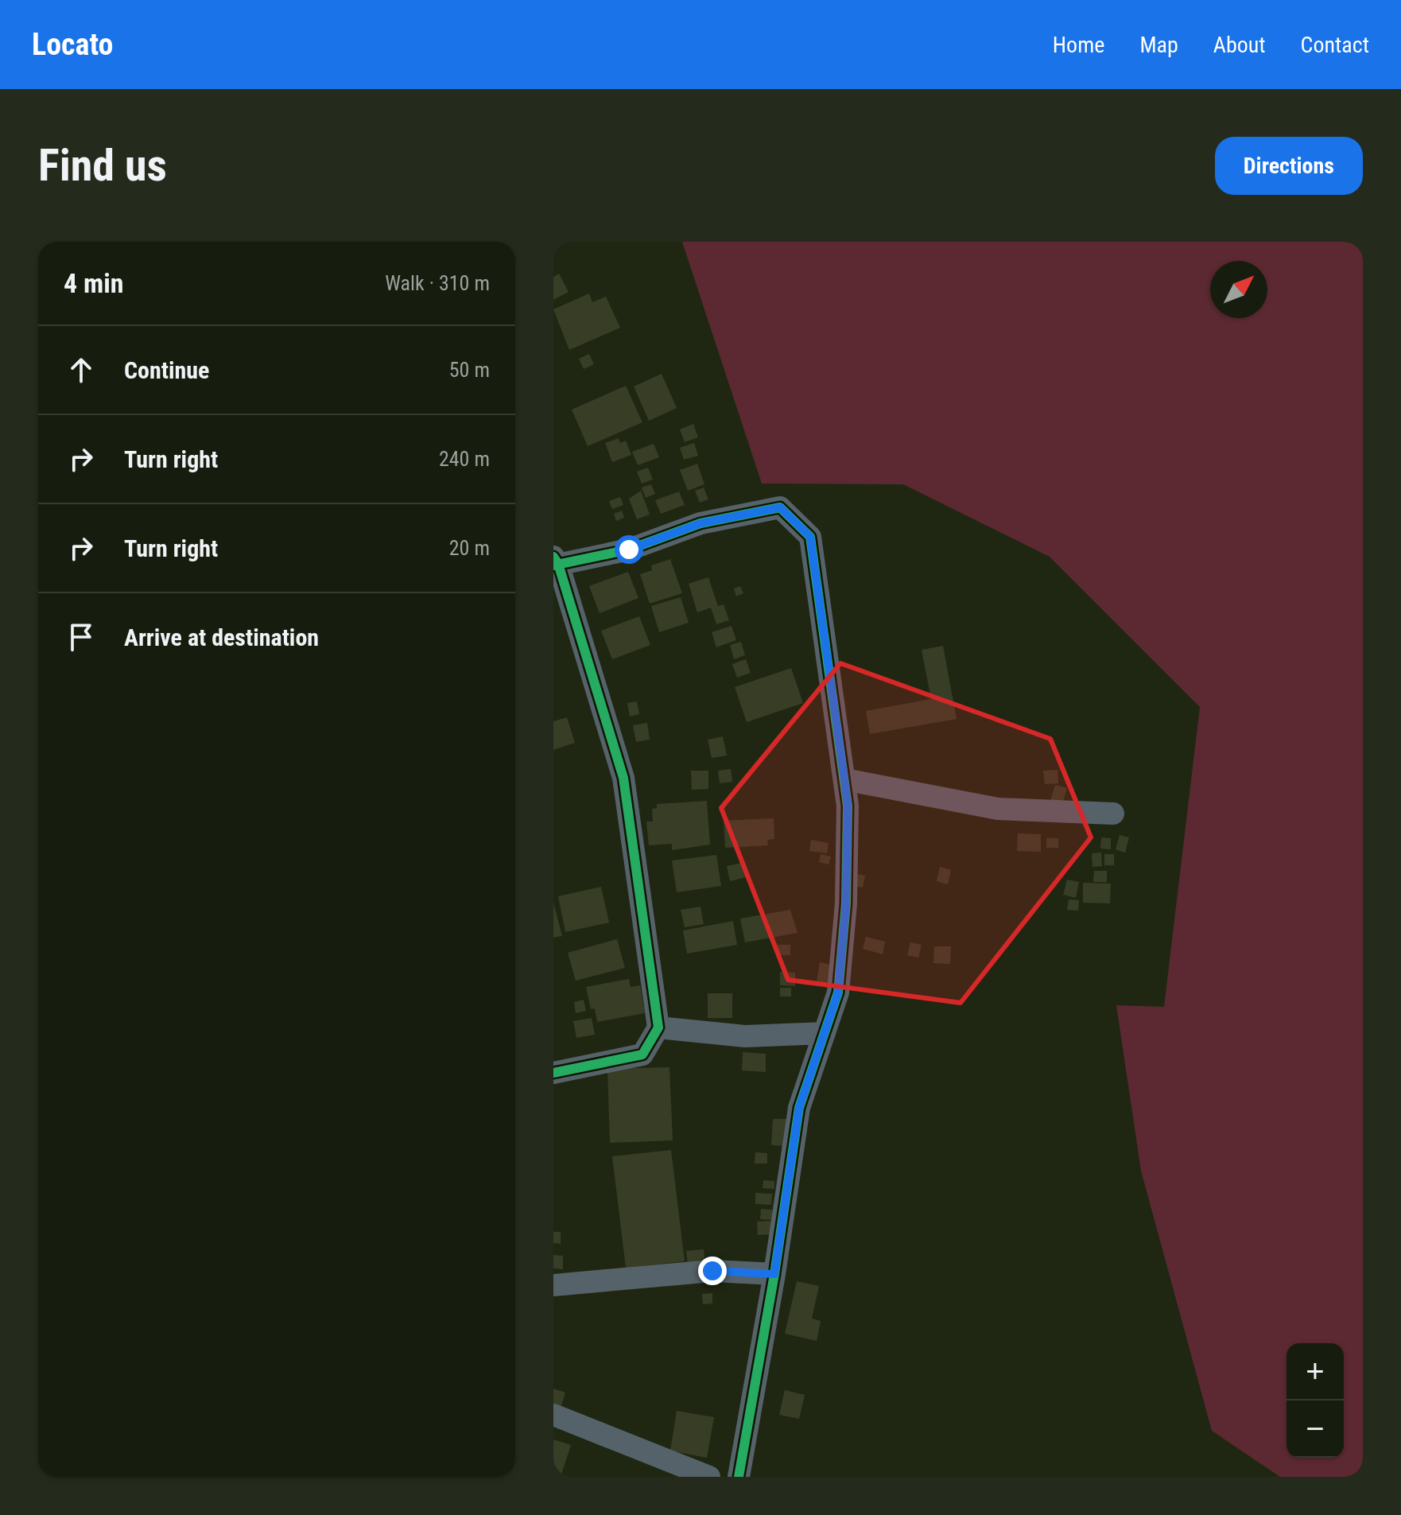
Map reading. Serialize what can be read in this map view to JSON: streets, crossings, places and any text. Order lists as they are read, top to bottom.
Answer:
{
  "north": "top right",
  "page": {
    "header": "Locato",
    "nav": [
      "Home",
      "Map",
      "About",
      "Contact"
    ],
    "buttons": "Directions",
    "title": "Find us",
    "heading": ["4 min", "Walk · 310 m"],
    "list": [
      ["Continue", "50 m"],
      ["Turn right", "240 m"],
      ["Turn right", "20 m"],
      "Arrive at destination"
    ],
    "map_buttons": ["+", "−"]
  }
}
